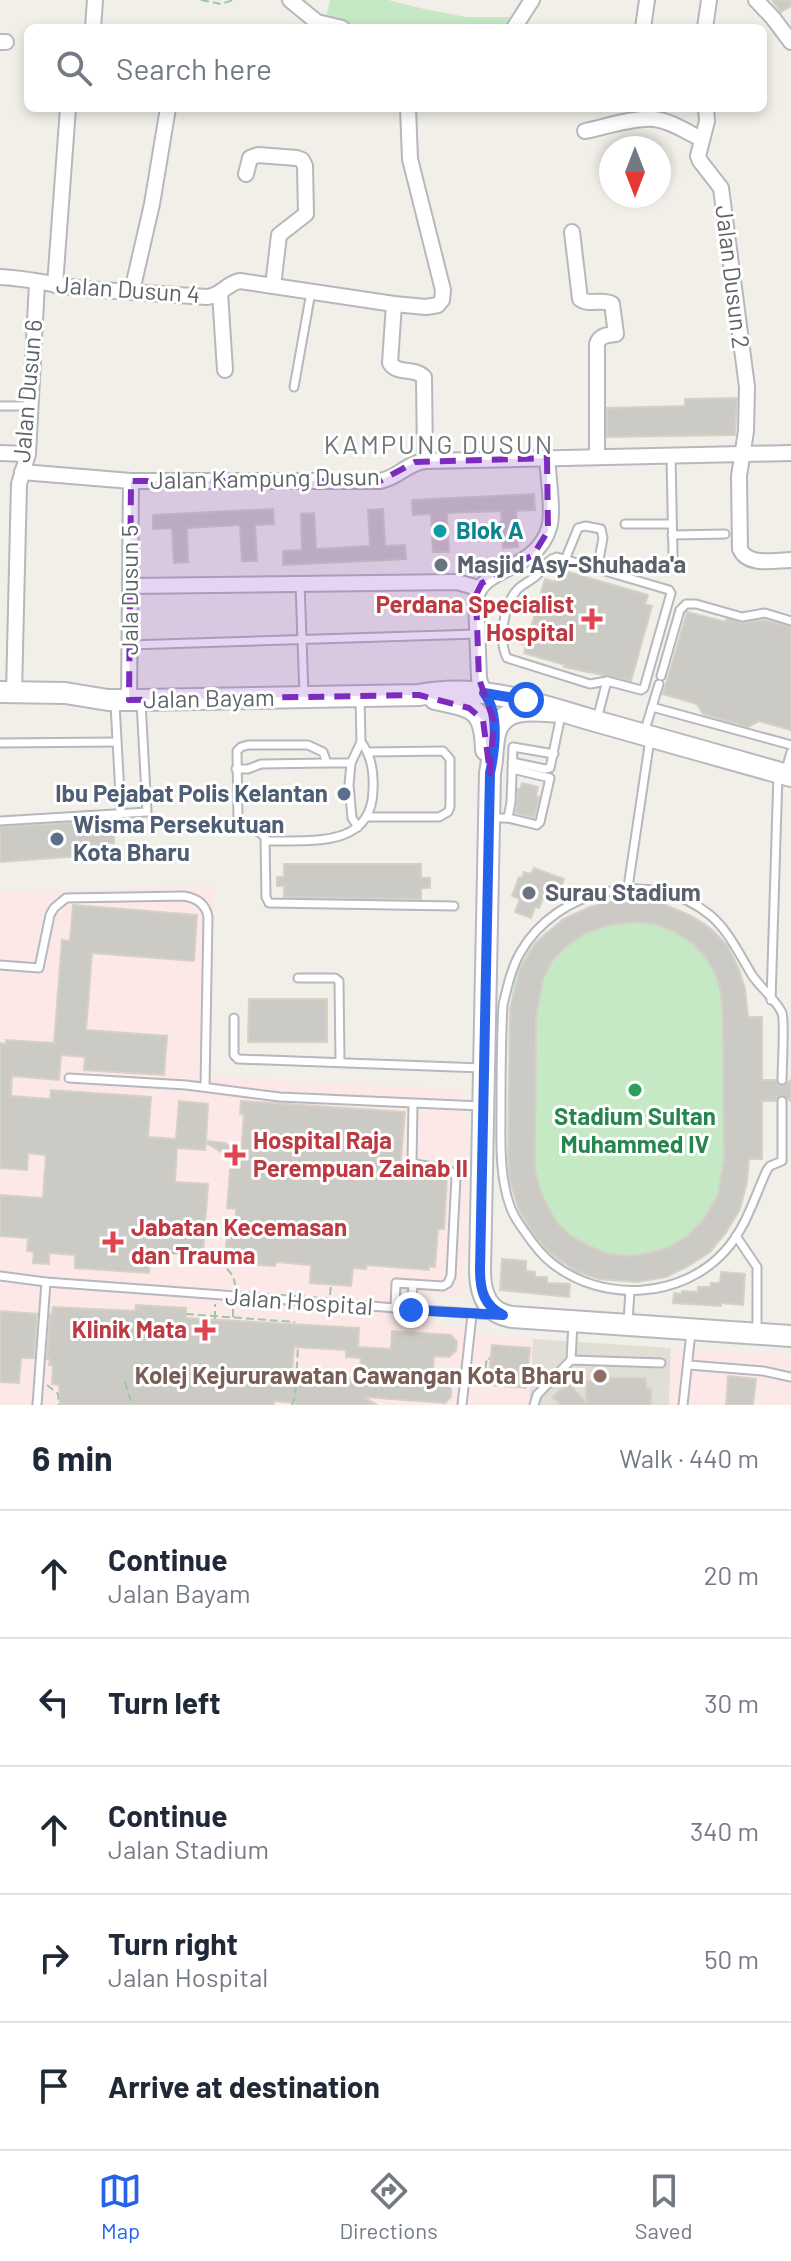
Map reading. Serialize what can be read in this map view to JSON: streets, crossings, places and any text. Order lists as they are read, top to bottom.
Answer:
{
  "streets": {
    "street": [
      "Jalan Dusun 2",
      "Jalan Dusun 4",
      "Jalan Dusun 6",
      "Jalan Kampung Dusun",
      "Jala Dusun 5",
      "Jalan Bayam",
      "Jalan Hospital"
    ]
  },
  "crossings": [
    ["Jalan Dusun 2", "Jalan Kampung Dusun"],
    ["Jalan Dusun 4", "Jalan Dusun 6"],
    ["Jalan Dusun 6", "Jalan Kampung Dusun"],
    ["Jalan Dusun 6", "Jalan Bayam"],
    ["Jalan Kampung Dusun", "Jala Dusun 5"],
    ["Jala Dusun 5", "Jalan Bayam"]
  ],
  "districts": ["KAMPUNG DUSUN"],
  "places": {
    "other": [
      "Blok A",
      "Masjid Asy-Shuhada'a",
      "Ibu Pejabat Polis Kelantan",
      "Wisma Persekutuan Kota Bharu",
      "Surau Stadium",
      "Stadium Sultan Muhammed IV",
      "Kolej Kejururawatan Cawangan Kota Bharu"
    ],
    "health": [
      "Perdana Specialist Hospital",
      "Hospital Raja Perempuan Zainab II",
      "Jabatan Kecemasan dan Trauma",
      "Klinik Mata"
    ]
  },
  "north": "bottom",
  "page": {
    "search": "Search here",
    "heading": ["6 min", "Walk · 440 m"],
    "list": [
      ["Continue", "Jalan Bayam", "20 m"],
      ["Turn left", "30 m"],
      ["Continue", "Jalan Stadium", "340 m"],
      ["Turn right", "Jalan Hospital", "50 m"],
      "Arrive at destination"
    ],
    "nav": ["Map", "Directions", "Saved"]
  }
}
